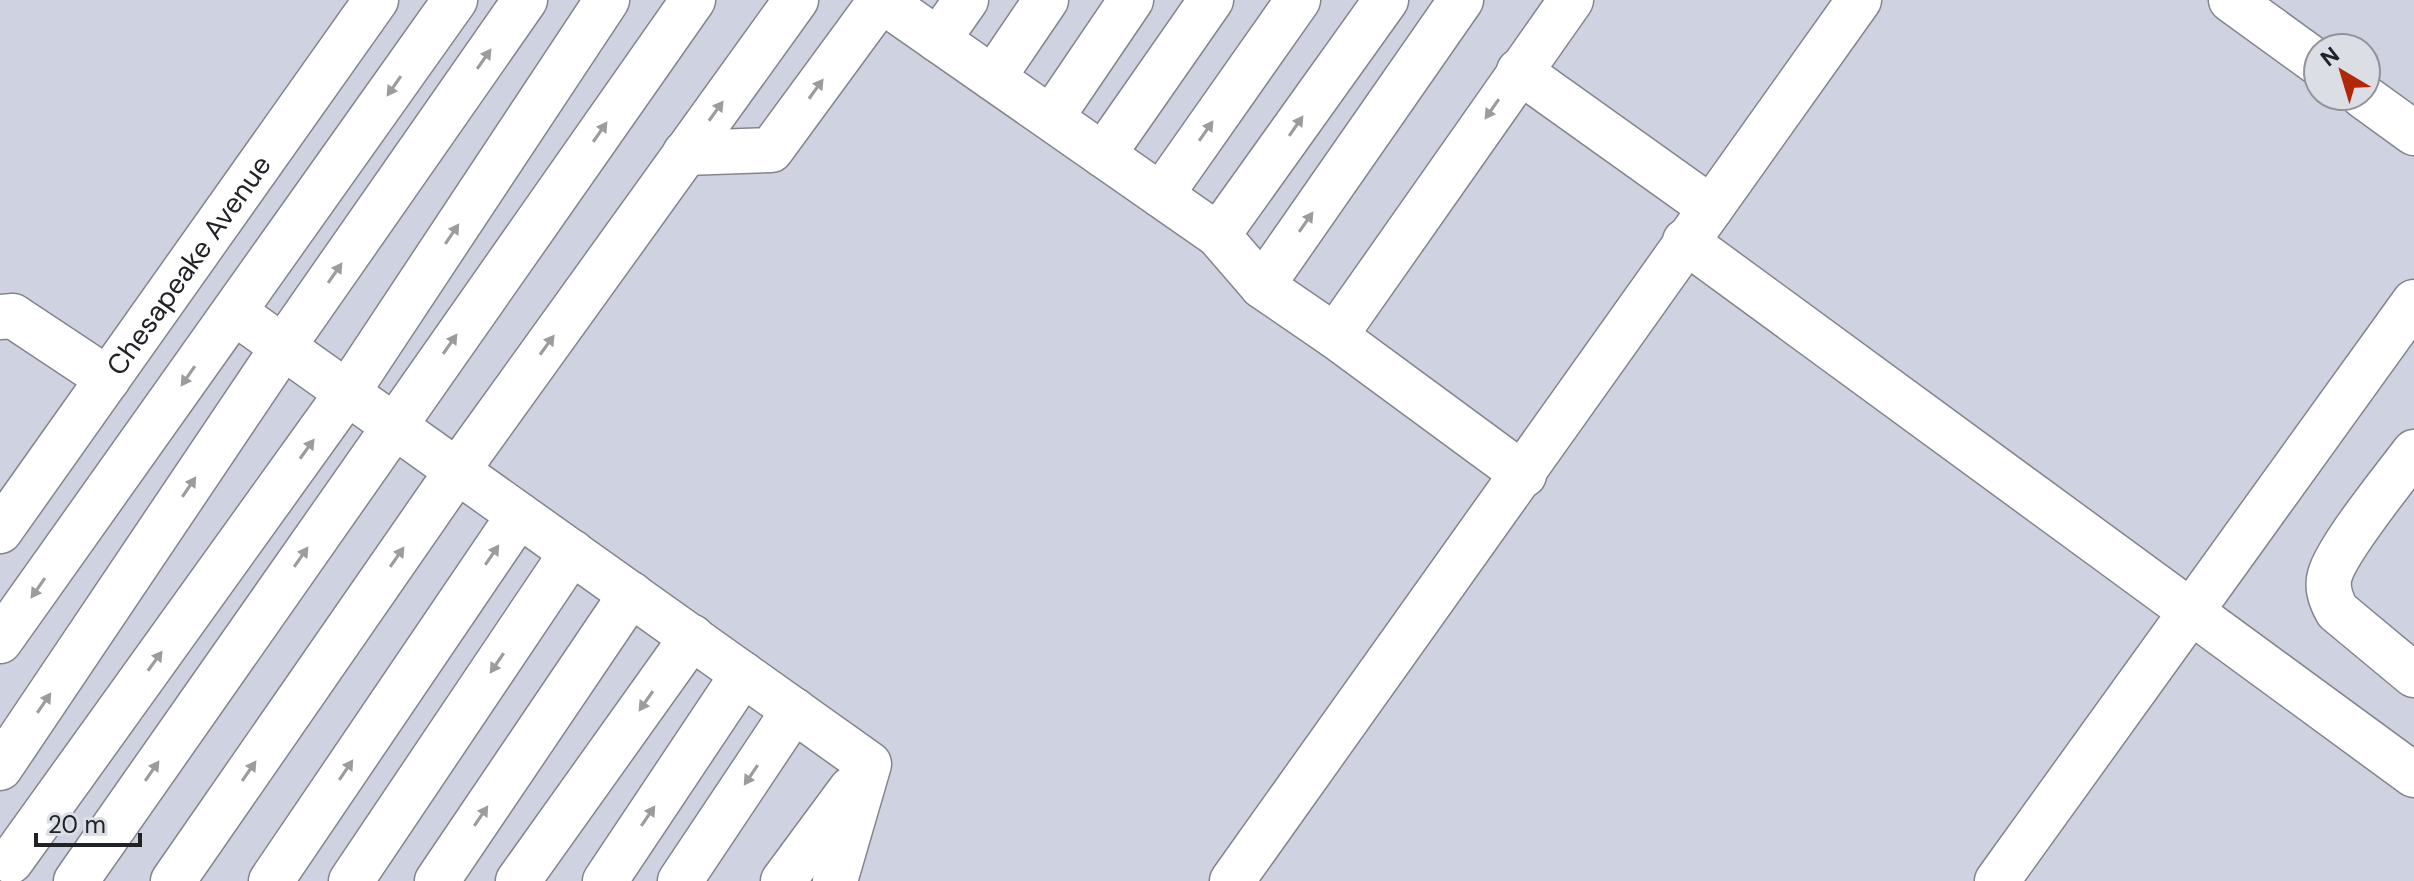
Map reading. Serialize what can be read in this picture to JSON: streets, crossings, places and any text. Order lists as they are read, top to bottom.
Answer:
{
  "streets": {
    "street": ["Chesapeake Avenue"]
  },
  "scale_bar": "20 m",
  "north": "top left"
}
